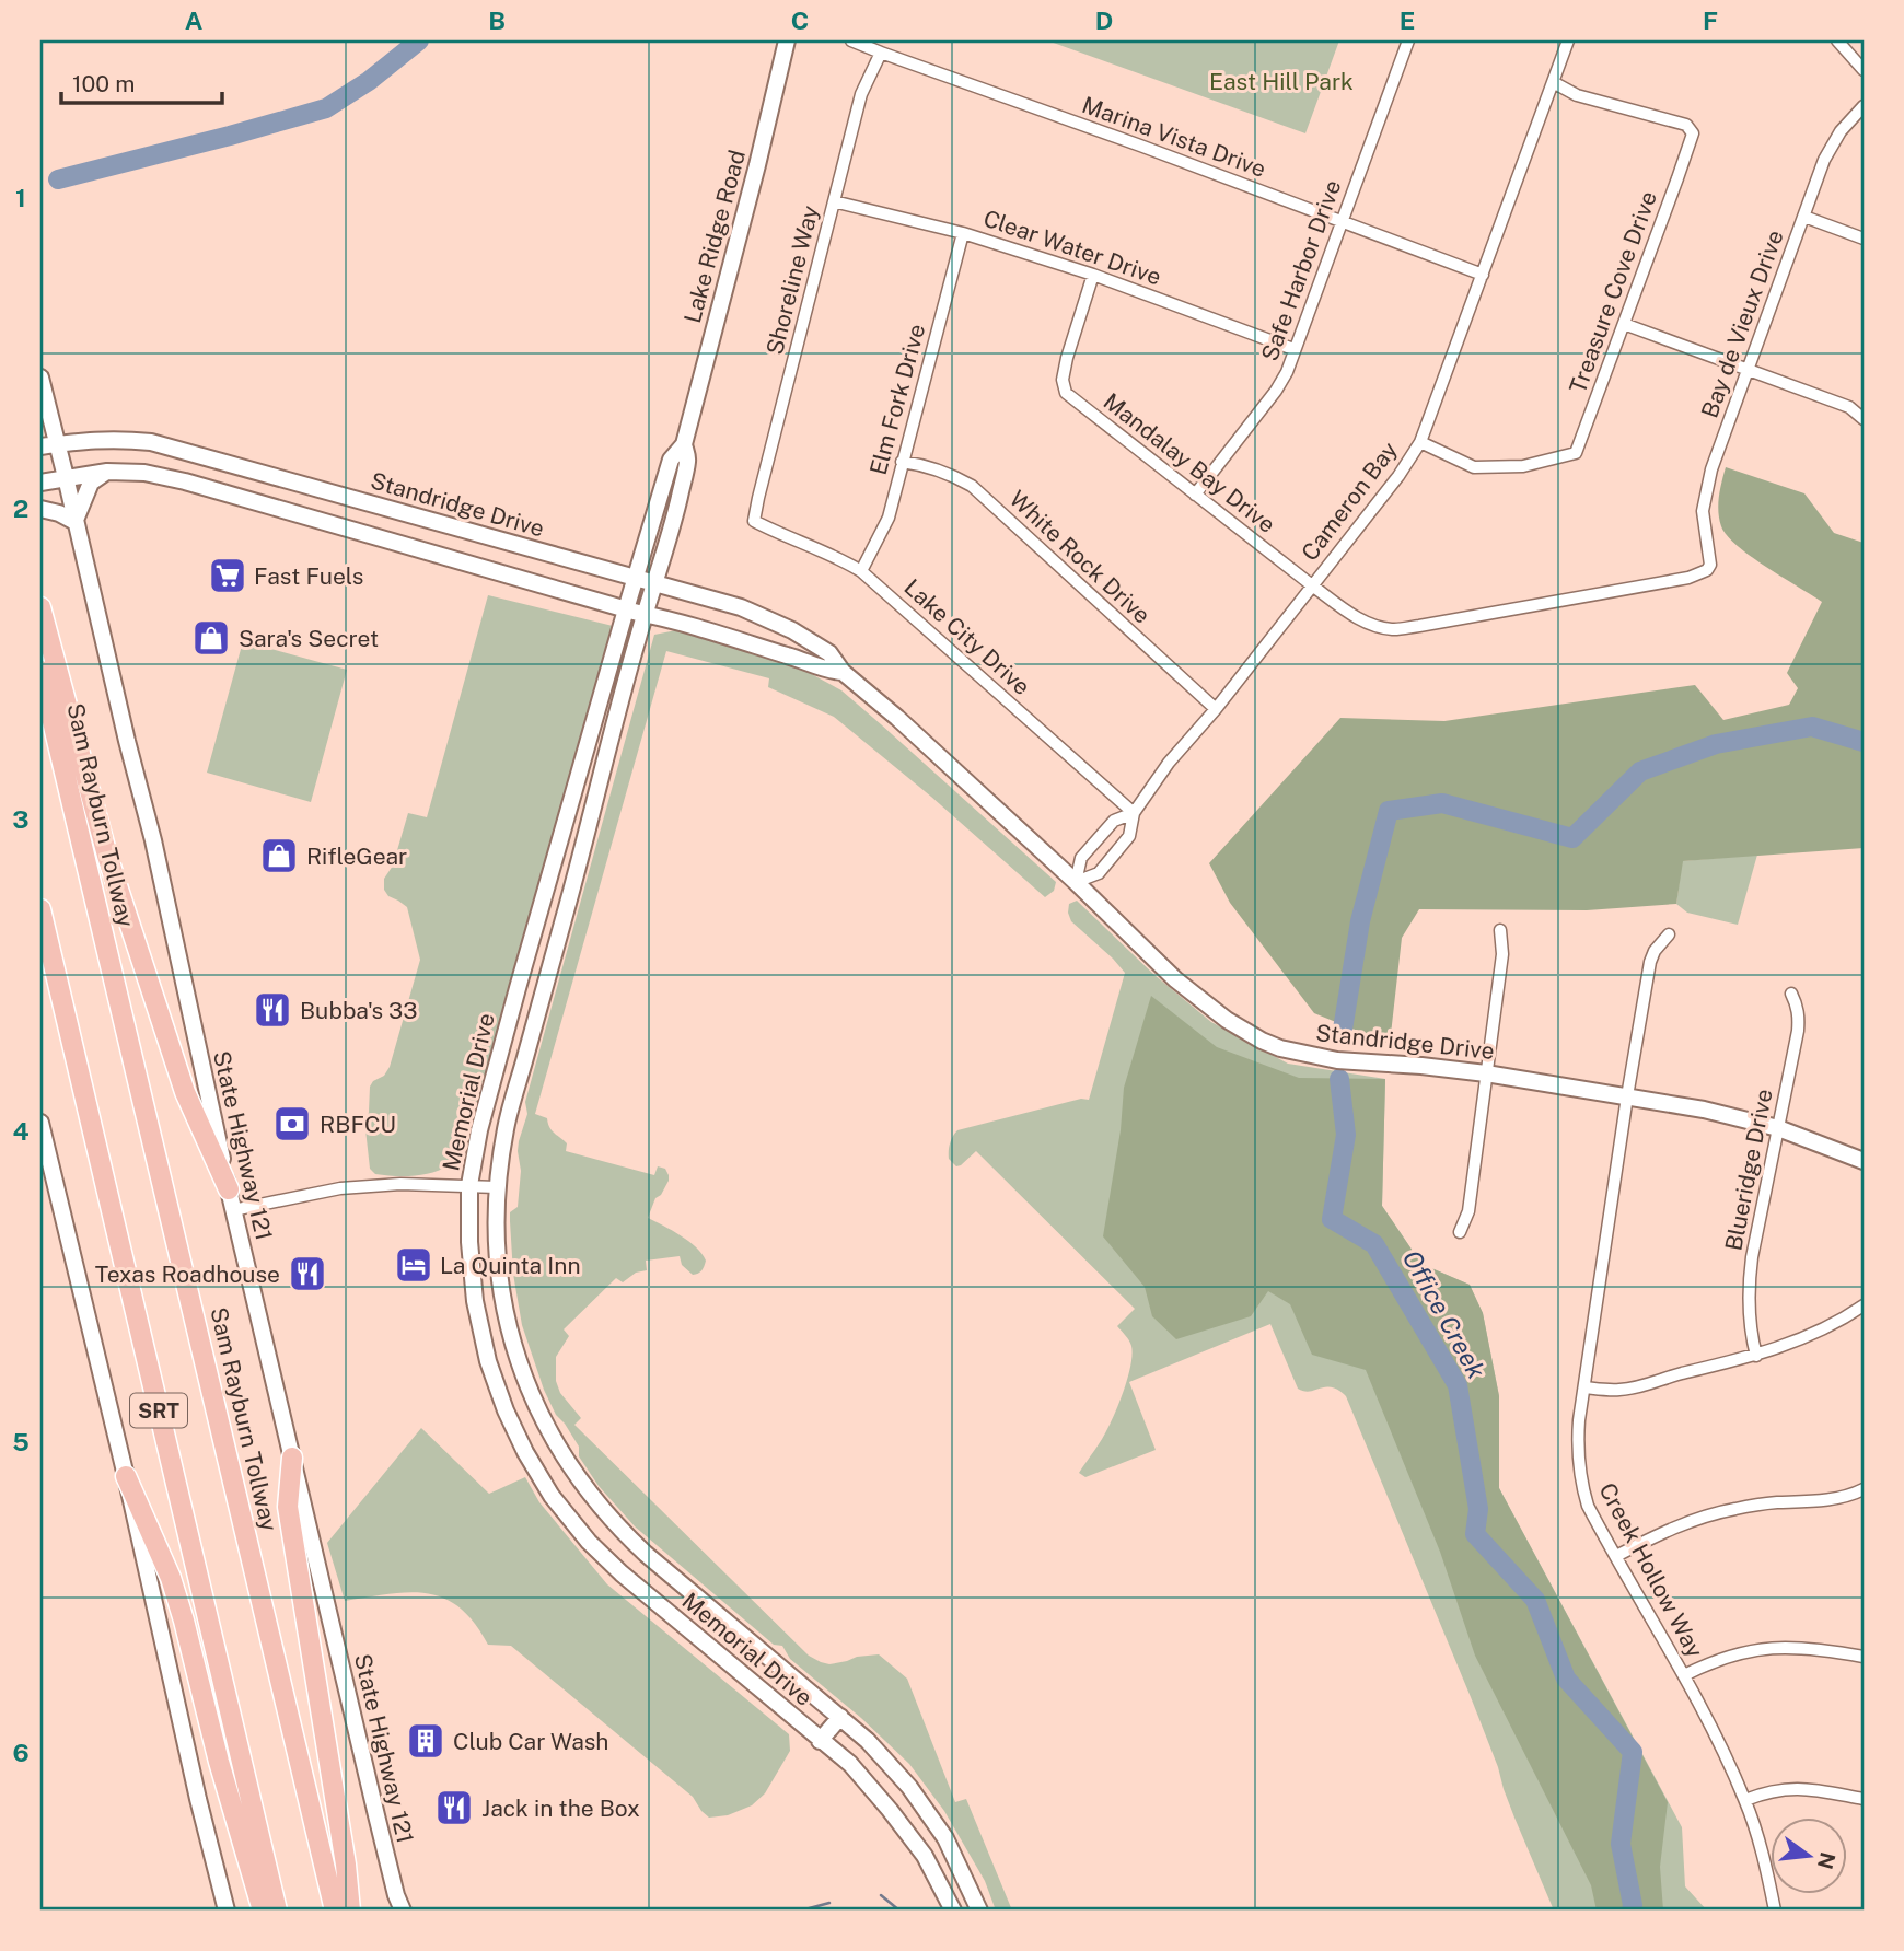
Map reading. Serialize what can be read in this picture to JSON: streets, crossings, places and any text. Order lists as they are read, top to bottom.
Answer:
{
  "streets": {
    "highway": ["Sam Rayburn Tollway", "SRT"],
    "street": [
      "Marina Vista Drive",
      "Lake Ridge Road",
      "Clear Water Drive",
      "Safe Harbor Drive",
      "Shoreline Way",
      "Treasure Cove Drive",
      "Bay de Vieux Drive",
      "Elm Fork Drive",
      "Mandalay Bay Drive",
      "Cameron Bay",
      "Standridge Drive",
      "White Rock Drive",
      "Lake City Drive",
      "Memorial Drive",
      "State Highway 121",
      "Blueridge Drive",
      "Creek Hollow Way"
    ]
  },
  "crossings": [
    ["Marina Vista Drive", "Safe Harbor Drive"],
    ["Marina Vista Drive", "Shoreline Way"],
    ["Marina Vista Drive", "Cameron Bay"],
    ["Lake Ridge Road", "Standridge Drive"],
    ["Lake Ridge Road", "Memorial Drive"],
    ["Clear Water Drive", "Safe Harbor Drive"],
    ["Clear Water Drive", "Shoreline Way"],
    ["Clear Water Drive", "Elm Fork Drive"],
    ["Clear Water Drive", "Mandalay Bay Drive"],
    ["Safe Harbor Drive", "Mandalay Bay Drive"],
    ["Shoreline Way", "Lake City Drive"],
    ["Treasure Cove Drive", "Cameron Bay"],
    ["Bay de Vieux Drive", "Mandalay Bay Drive"],
    ["Elm Fork Drive", "White Rock Drive"],
    ["Elm Fork Drive", "Lake City Drive"],
    ["Mandalay Bay Drive", "Cameron Bay"],
    ["Cameron Bay", "Standridge Drive"],
    ["Cameron Bay", "White Rock Drive"],
    ["Cameron Bay", "Lake City Drive"],
    ["Standridge Drive", "Memorial Drive"],
    ["Standridge Drive", "State Highway 121"],
    ["Standridge Drive", "Blueridge Drive"],
    ["Standridge Drive", "Creek Hollow Way"]
  ],
  "water": ["Office Creek"],
  "parks": ["East Hill Park"],
  "places": {
    "supermarket": ["Fast Fuels"],
    "shop": ["Sara's Secret", "RifleGear"],
    "restaurant": ["Bubba's 33", "Texas Roadhouse", "Jack in the Box"],
    "bank": ["RBFCU"],
    "hotel": ["La Quinta Inn"],
    "building": ["Club Car Wash"]
  },
  "scale_bar": "100 m",
  "north": "right",
  "grid": {
    "columns": [
      "A",
      "B",
      "C",
      "D",
      "E",
      "F"
    ],
    "rows": [
      "1",
      "2",
      "3",
      "4",
      "5",
      "6"
    ]
  }
}
